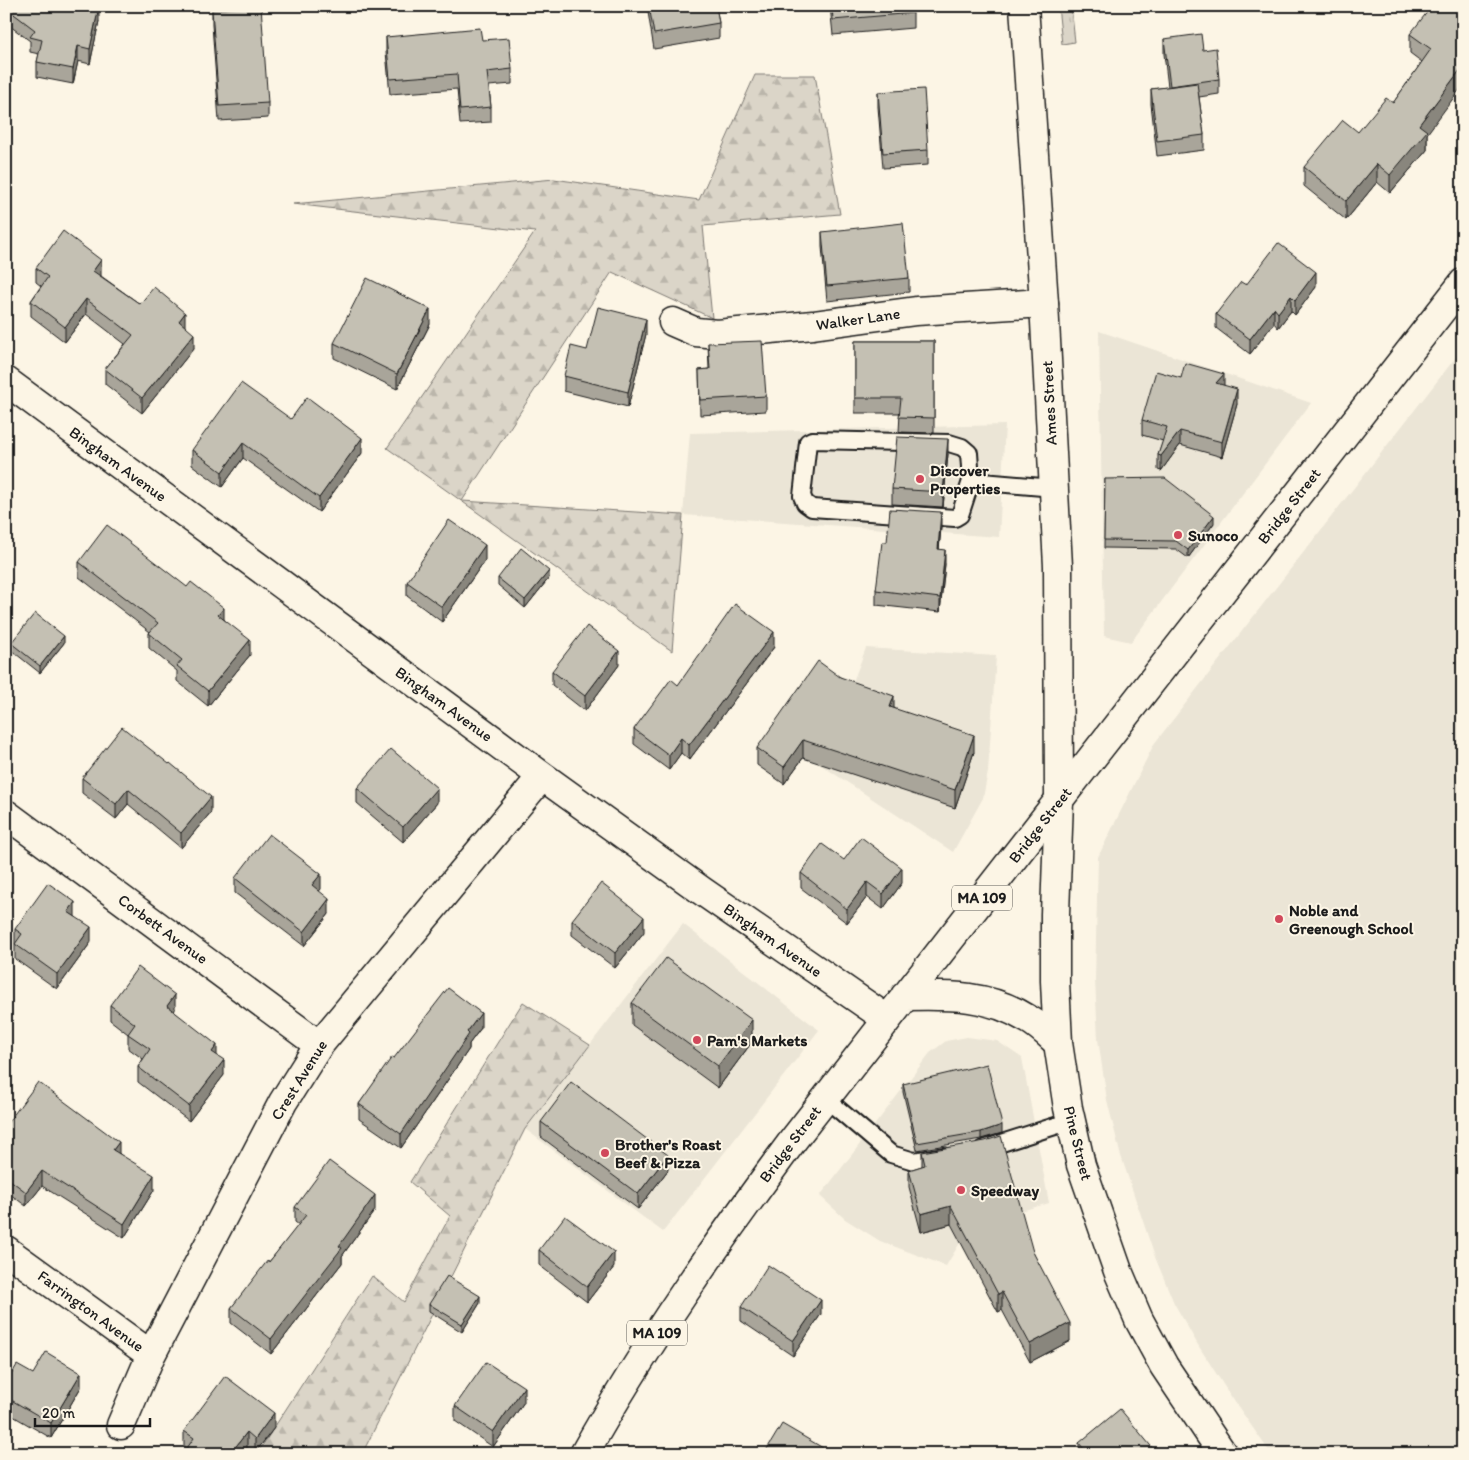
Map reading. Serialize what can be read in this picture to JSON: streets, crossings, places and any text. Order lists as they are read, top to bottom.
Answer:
{
  "streets": {
    "street": [
      "Walker Lane",
      "Ames Street",
      "Bingham Avenue",
      "Bridge Street",
      "MA 109",
      "Corbett Avenue",
      "Crest Avenue",
      "Pine Street",
      "Farrington Avenue"
    ]
  },
  "crossings": [
    ["Walker Lane", "Ames Street"],
    ["Ames Street", "Bridge Street"],
    ["Ames Street", "Pine Street"],
    ["Bingham Avenue", "Bridge Street"],
    ["Bingham Avenue", "Crest Avenue"],
    ["Bridge Street", "Pine Street"],
    ["Corbett Avenue", "Crest Avenue"],
    ["Crest Avenue", "Farrington Avenue"]
  ],
  "places": [
    "Discover Properties",
    "Sunoco",
    "Noble and Greenough School",
    "Pam's Markets",
    "Brother's Roast Beef & Pizza",
    "Speedway"
  ],
  "scale_bar": "20 m"
}
